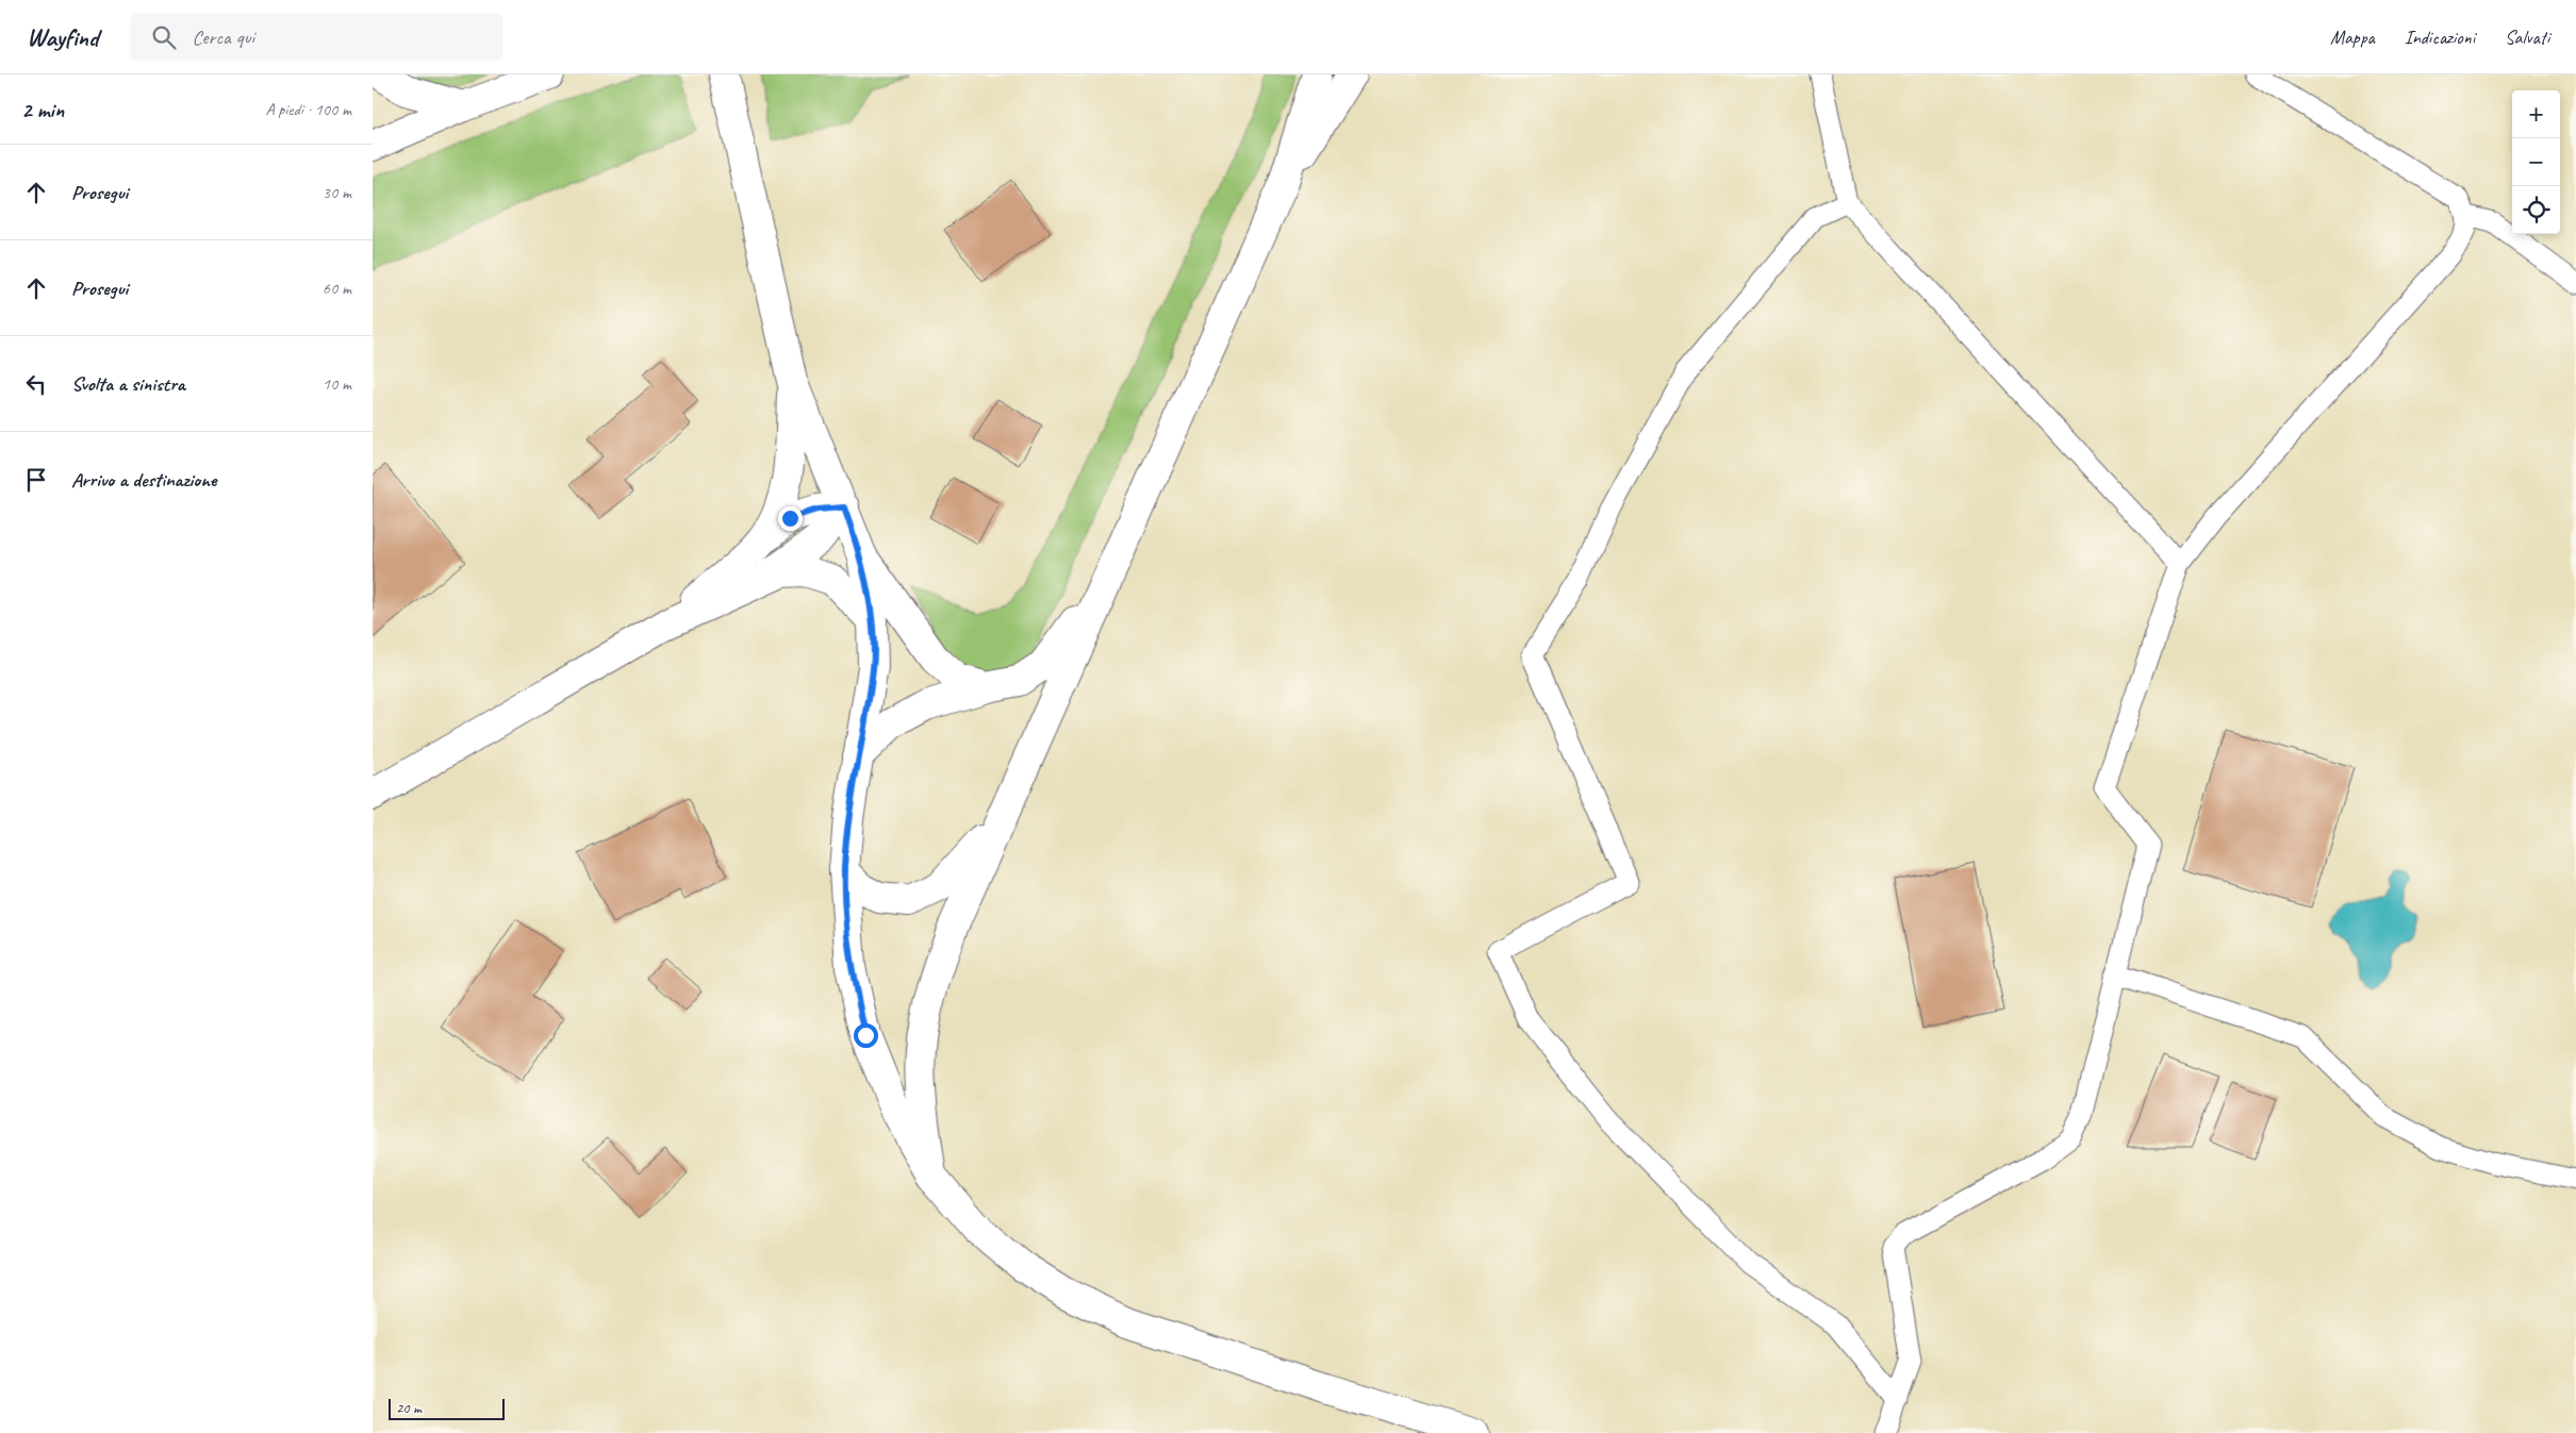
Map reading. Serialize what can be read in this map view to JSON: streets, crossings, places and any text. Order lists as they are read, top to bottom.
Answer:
{
  "scale_bar": "20 m",
  "page": {
    "header": "Wayfind",
    "search": "Cerca qui",
    "nav": ["Mappa", "Indicazioni", "Salvati"],
    "heading": ["2 min", "A piedi · 100 m"],
    "map_buttons": ["+", "−"],
    "list": [
      ["Prosegui", "30 m"],
      ["Prosegui", "60 m"],
      ["Svolta a sinistra", "10 m"],
      "Arrivo a destinazione"
    ],
    "scale": "20 m"
  }
}
